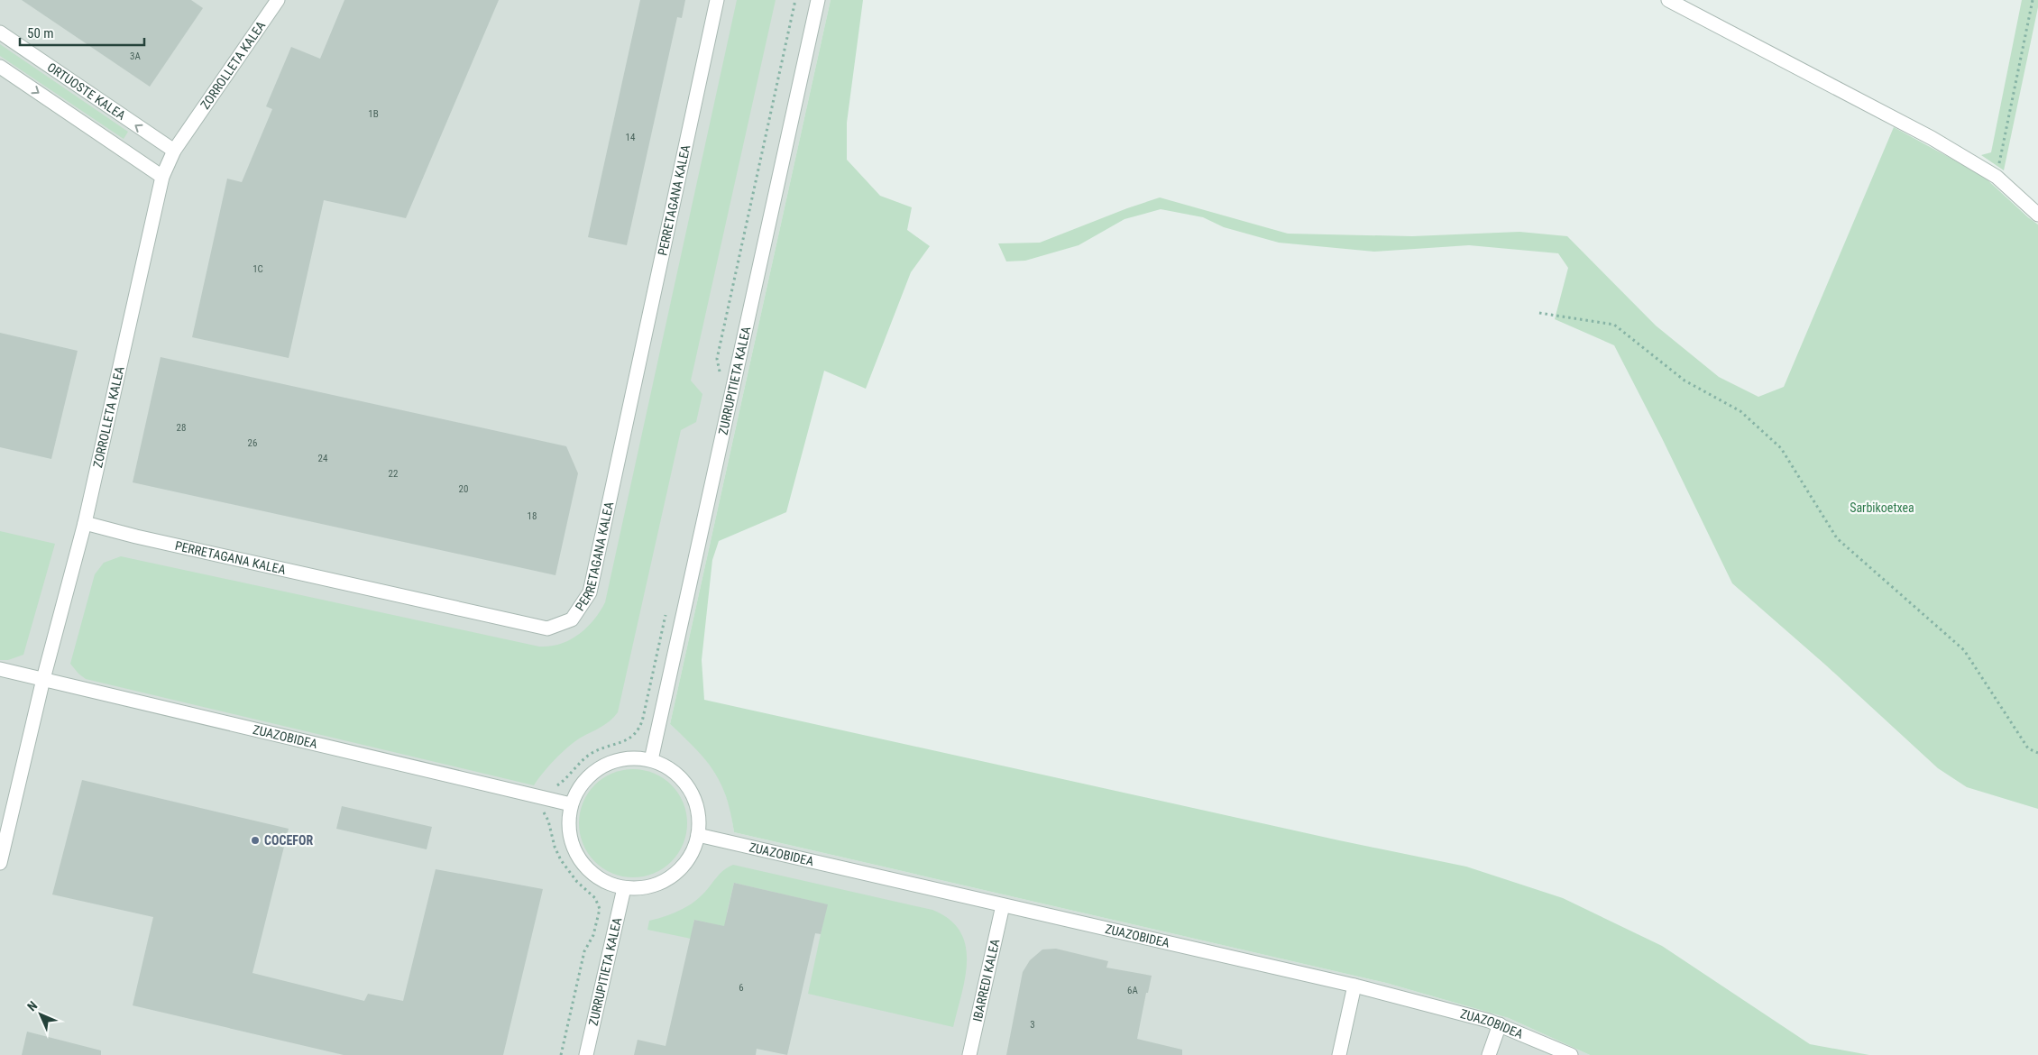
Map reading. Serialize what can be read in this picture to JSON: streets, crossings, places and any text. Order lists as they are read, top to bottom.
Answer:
{
  "streets": {
    "street": [
      "ZORROLLETA KALEA",
      "ORTUOSTE KALEA",
      "PERRETAGANA KALEA",
      "ZURRUPITIETA KALEA",
      "ZUAZOBIDEA",
      "IBARREDI KALEA"
    ]
  },
  "crossings": [
    ["ZORROLLETA KALEA", "ORTUOSTE KALEA"],
    ["ZORROLLETA KALEA", "PERRETAGANA KALEA"],
    ["ZORROLLETA KALEA", "ZUAZOBIDEA"],
    ["ZURRUPITIETA KALEA", "ZUAZOBIDEA"],
    ["ZUAZOBIDEA", "IBARREDI KALEA"]
  ],
  "parks": ["Sarbikoetxea"],
  "places": ["COCEFOR"],
  "house_numbers": [
    "3A",
    "1B",
    "14",
    "1C",
    "28",
    "26",
    "24",
    "22",
    "20",
    "18",
    "6",
    "6A",
    "3"
  ],
  "scale_bar": "50 m",
  "north": "top left"
}
